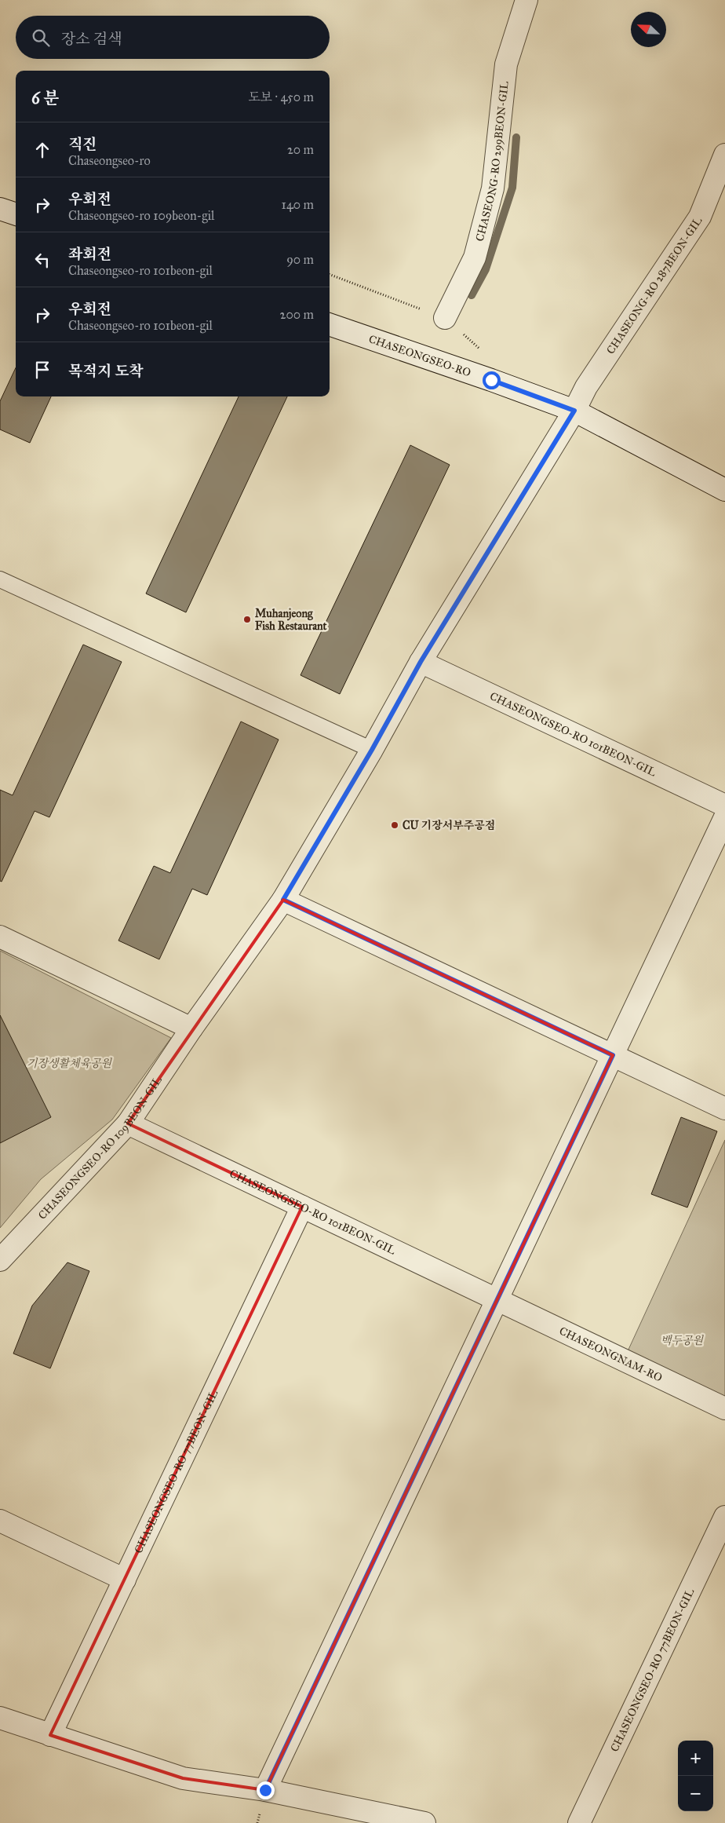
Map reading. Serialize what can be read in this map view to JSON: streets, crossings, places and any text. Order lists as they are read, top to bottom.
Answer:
{
  "streets": {
    "street": [
      "CHASEONG-RO 299BEON-GIL",
      "CHASEONG-RO 287BEON-GIL",
      "CHASEONGSEO-RO",
      "CHASEONGSEO-RO 101BEON-GIL",
      "CHASEONGSEO-RO 109BEON-GIL",
      "CHASEONGNAM-RO",
      "CHASEONGSEO-RO 77BEON-GIL"
    ]
  },
  "crossings": [
    ["CHASEONG-RO 287BEON-GIL", "CHASEONGSEO-RO"],
    ["CHASEONG-RO 287BEON-GIL", "CHASEONGSEO-RO 109BEON-GIL"],
    ["CHASEONGSEO-RO", "CHASEONGSEO-RO 109BEON-GIL"],
    ["CHASEONGSEO-RO 101BEON-GIL", "CHASEONGSEO-RO 109BEON-GIL"],
    ["CHASEONGSEO-RO 101BEON-GIL", "CHASEONGNAM-RO"],
    ["CHASEONGSEO-RO 101BEON-GIL", "CHASEONGSEO-RO 77BEON-GIL"]
  ],
  "parks": ["기장생활체육공원", "백두공원"],
  "places": ["Muhanjeong Fish Restaurant", "CU 기장서부주공점"],
  "north": "top left",
  "page": {
    "search": "장소 검색",
    "heading": ["6 분", "도보 · 450 m"],
    "list": [
      ["직진", "Chaseongseo-ro", "20 m"],
      ["우회전", "Chaseongseo-ro 109beon-gil", "140 m"],
      ["좌회전", "Chaseongseo-ro 101beon-gil", "90 m"],
      ["우회전", "Chaseongseo-ro 101beon-gil", "200 m"],
      "목적지 도착"
    ],
    "map_buttons": ["+", "−"]
  }
}
